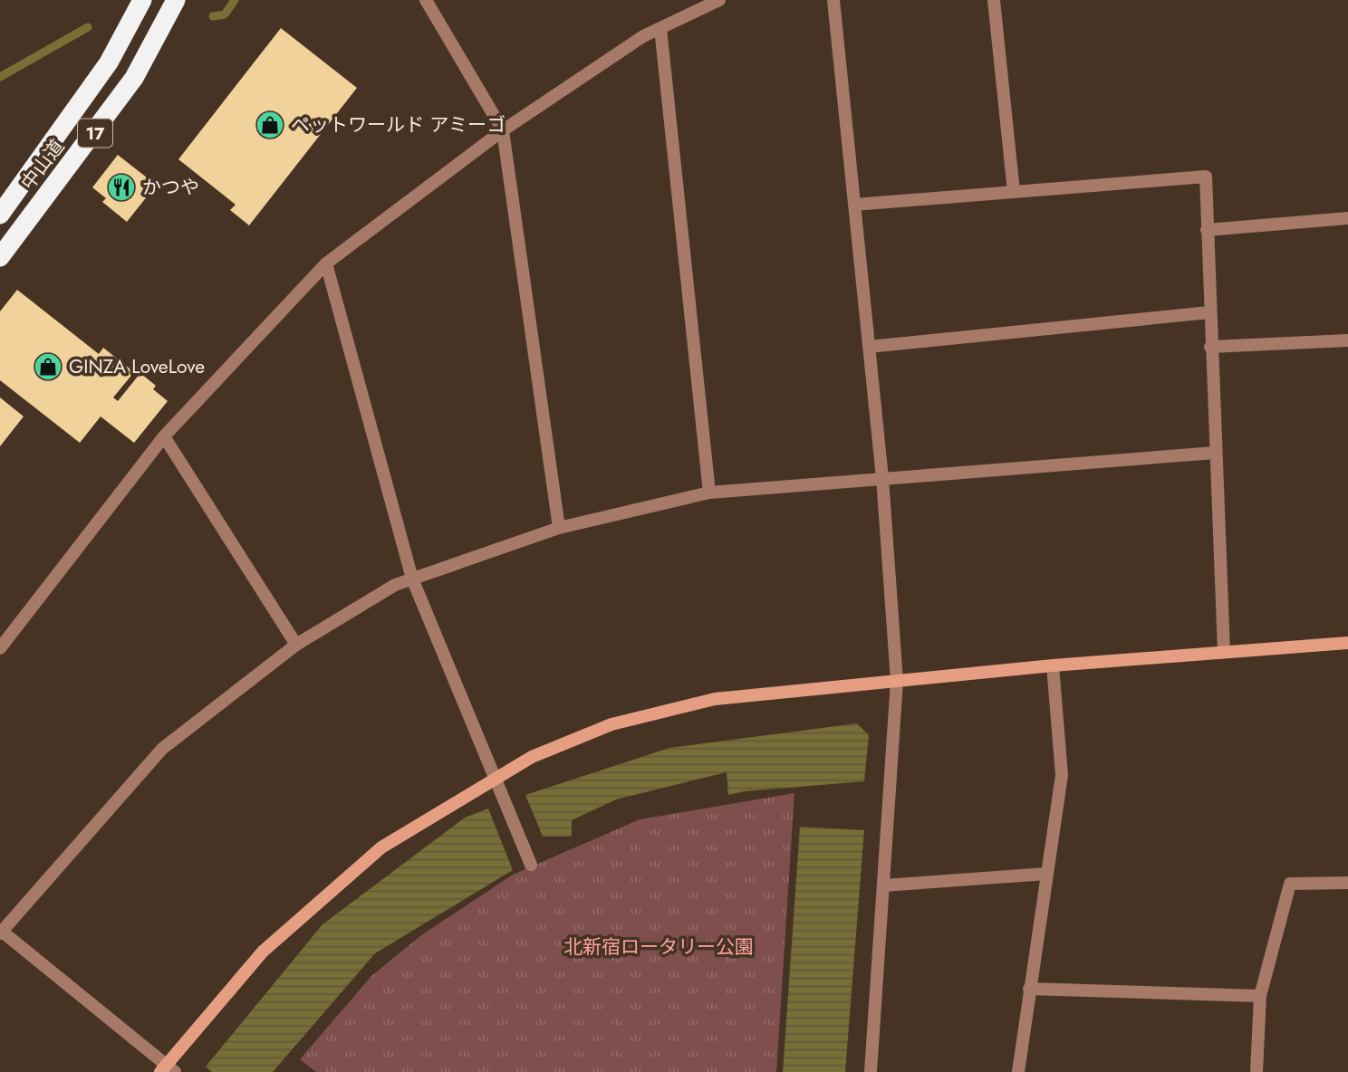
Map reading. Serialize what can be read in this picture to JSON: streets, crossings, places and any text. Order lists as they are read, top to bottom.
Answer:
{
  "streets": {
    "highway": ["17", "中山道"]
  },
  "parks": ["北新宿ロータリー公園"],
  "places": {
    "shop": ["ペットワールド アミーゴ", "GINZA LoveLove"],
    "restaurant": ["かつや"]
  }
}
